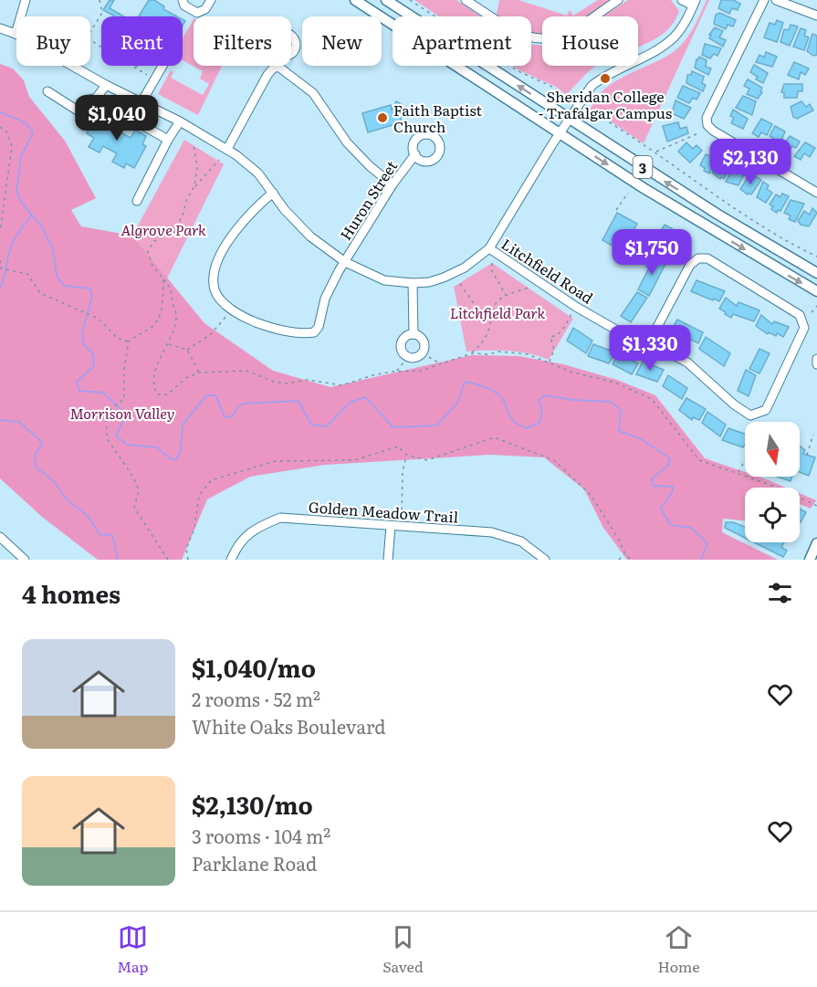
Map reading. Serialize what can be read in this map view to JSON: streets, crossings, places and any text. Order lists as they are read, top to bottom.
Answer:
{
  "streets": {
    "main road": ["3"],
    "street": ["Huron Street", "Litchfield Road", "Golden Meadow Trail"]
  },
  "parks": ["Algrove Park", "Litchfield Park", "Morrison Valley"],
  "places": ["Sheridan College - Trafalgar Campus", "Faith Baptist Church"],
  "north": "bottom",
  "page": {
    "chip": [
      "Buy",
      "Rent",
      "Filters",
      "New",
      "Apartment",
      "House"
    ],
    "price": [
      "$1,040",
      "$2,130",
      "$1,750",
      "$1,330"
    ],
    "heading": "4 homes",
    "list": [
      {
        "name": "$1,040/mo",
        "note": "2 rooms · 52 m² · White Oaks Boulevard"
      },
      {
        "name": "$2,130/mo",
        "note": "3 rooms · 104 m² · Parklane Road"
      }
    ],
    "tabs": ["Map", "Saved", "Home"]
  }
}
